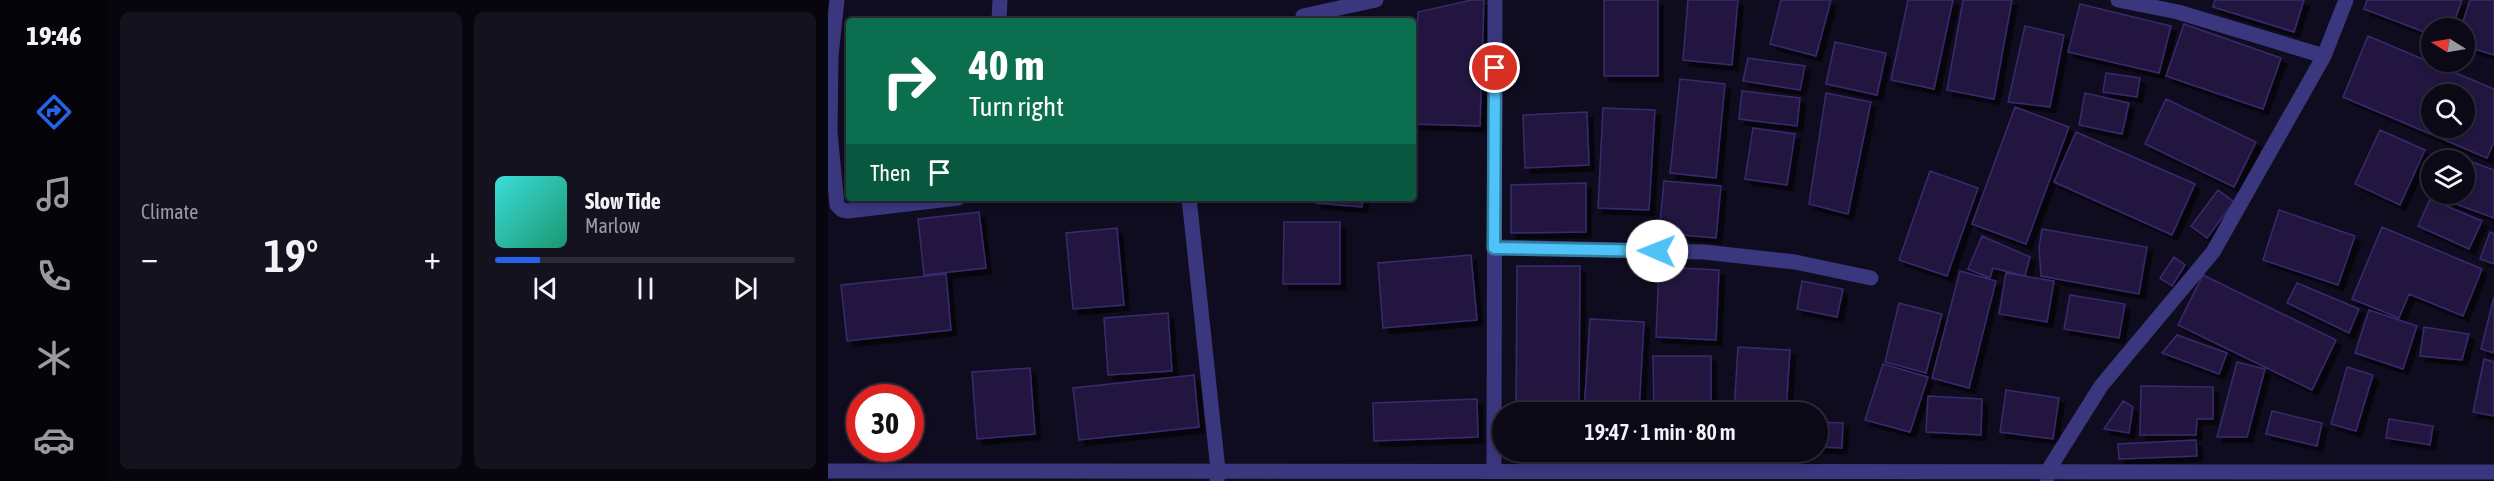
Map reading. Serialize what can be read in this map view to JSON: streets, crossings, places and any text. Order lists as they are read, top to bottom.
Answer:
{
  "north": "left",
  "page": {
    "tabs": "19:46",
    "tile": "Climate",
    "turn": ["40 m", "Turn right"],
    "then": "Then",
    "song": ["Slow Tide", "Marlow"],
    "heat": ["−", "19°", "+"],
    "limit": "30",
    "trip": "19:47 · 1 min · 80 m"
  }
}
